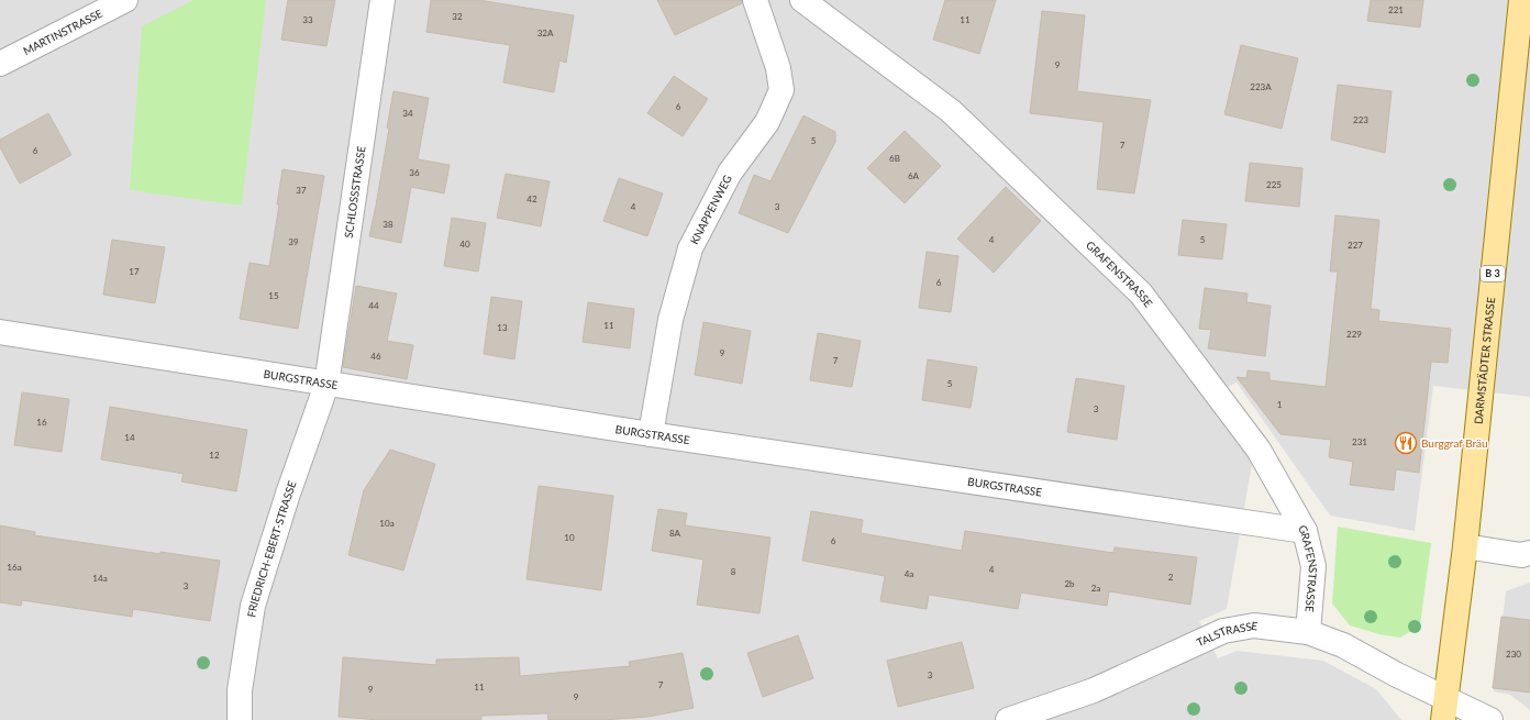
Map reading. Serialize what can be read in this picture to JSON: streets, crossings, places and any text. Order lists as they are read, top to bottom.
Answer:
{
  "streets": {
    "main road": ["B 3", "DARMSTÄDTER STRASSE"],
    "street": [
      "MARTINSTRASSE",
      "SCHLOSSSTRASSE",
      "KNAPPENWEG",
      "GRAFENSTRASSE",
      "BURGSTRASSE",
      "FRIEDRICH-EBERT-STRASSE",
      "TALSTRASSE"
    ]
  },
  "crossings": [
    ["SCHLOSSSTRASSE", "BURGSTRASSE"],
    ["SCHLOSSSTRASSE", "FRIEDRICH-EBERT-STRASSE"],
    ["KNAPPENWEG", "BURGSTRASSE"],
    ["GRAFENSTRASSE", "BURGSTRASSE"],
    ["GRAFENSTRASSE", "TALSTRASSE"],
    ["DARMSTÄDTER STRASSE", "TALSTRASSE"],
    ["BURGSTRASSE", "FRIEDRICH-EBERT-STRASSE"]
  ],
  "places": {
    "restaurant": ["Burggraf Bräu"]
  },
  "house_numbers": [
    "221",
    "32",
    "33",
    "11",
    "32A",
    "9",
    "223A",
    "6",
    "34",
    "223",
    "5",
    "7",
    "6",
    "6B",
    "36",
    "6A",
    "225",
    "37",
    "42",
    "4",
    "3",
    "38",
    "4",
    "5",
    "39",
    "40",
    "227",
    "17",
    "6",
    "15",
    "44",
    "11",
    "13",
    "229",
    "9",
    "46",
    "7",
    "5",
    "1",
    "3",
    "16",
    "14",
    "231",
    "12",
    "10a",
    "8A",
    "10",
    "6",
    "16a",
    "4",
    "8",
    "4a",
    "2",
    "14a",
    "2b",
    "3",
    "2a",
    "230",
    "3",
    "7",
    "11",
    "9",
    "9"
  ]
}
